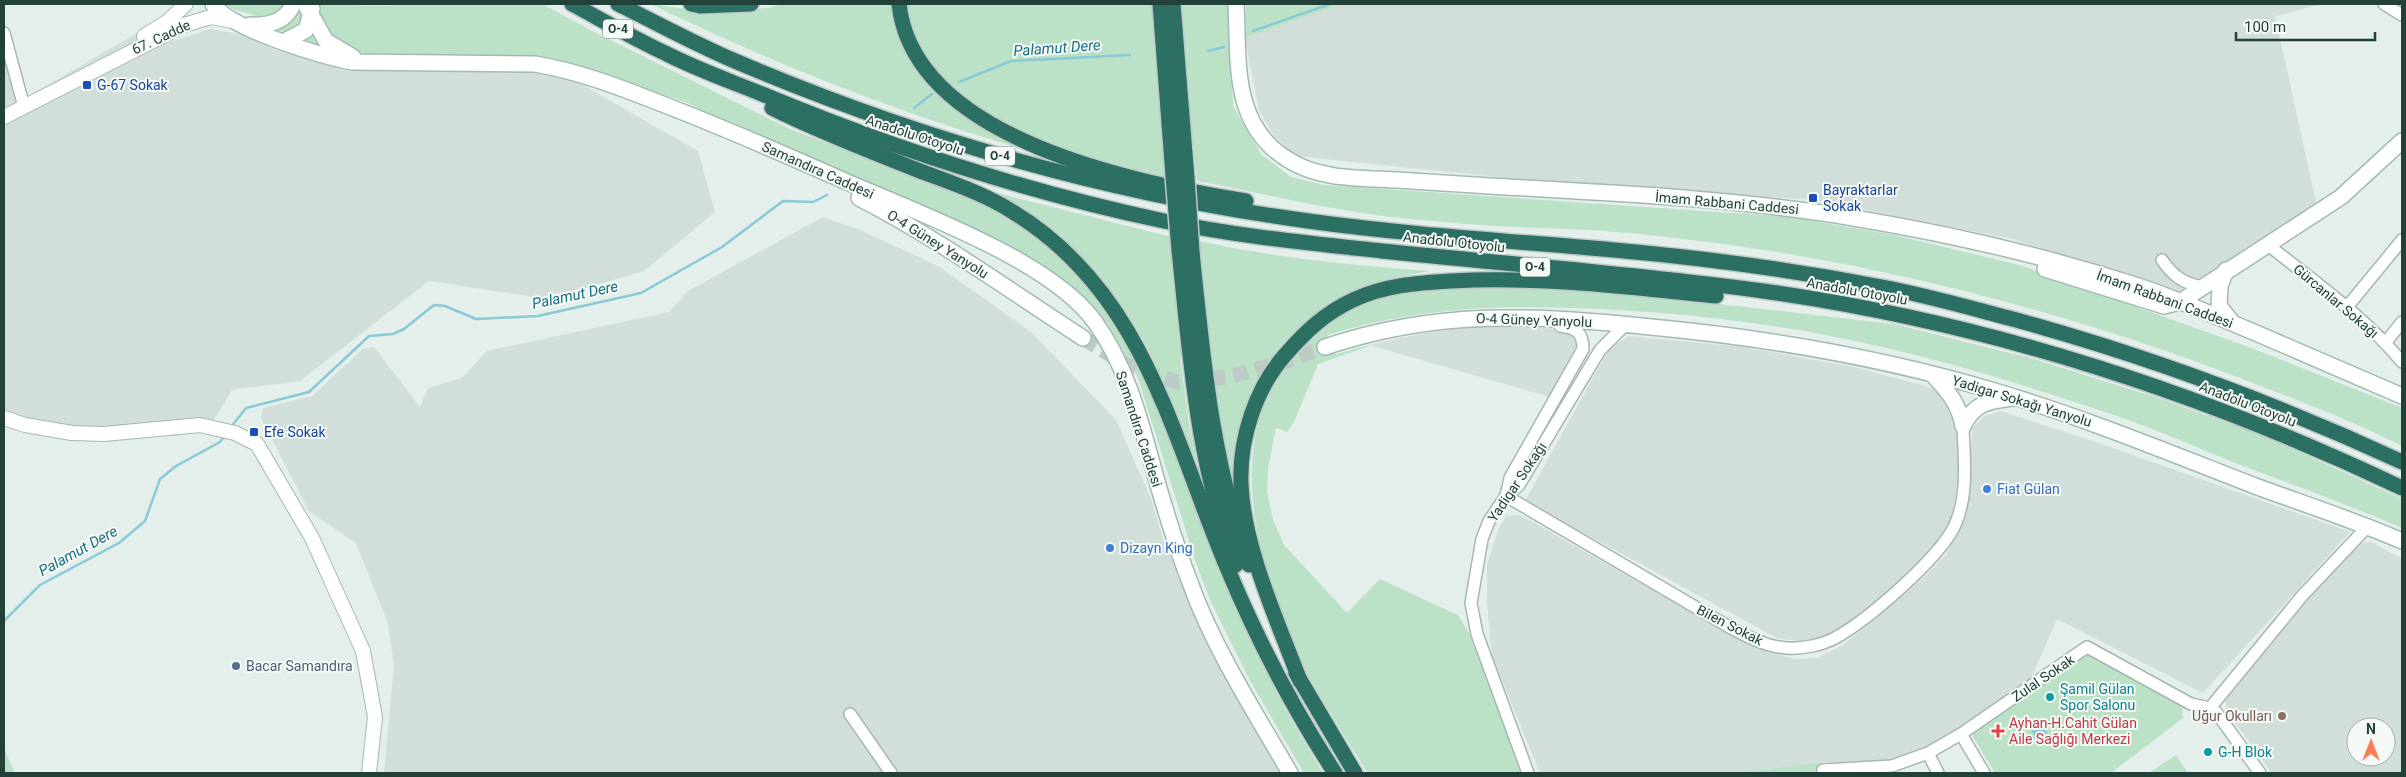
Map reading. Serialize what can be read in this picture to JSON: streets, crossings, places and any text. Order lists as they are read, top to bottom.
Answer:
{
  "streets": {
    "highway": ["O-4", "Anadolu Otoyolu"],
    "main road": [
      "Samandıra Caddesi",
      "İmam Rabbani Caddesi",
      "O-4 Güney Yanyolu",
      "Yadigar Sokağı Yanyolu"
    ],
    "street": [
      "67. Cadde",
      "Gürcanlar Sokağı",
      "Yadigar Sokağı",
      "Bilen Sokak",
      "Zulal Sokak"
    ]
  },
  "crossings": [
    ["Samandıra Caddesi", "O-4 Güney Yanyolu"],
    ["O-4 Güney Yanyolu", "Yadigar Sokağı Yanyolu"],
    ["O-4 Güney Yanyolu", "Yadigar Sokağı"],
    ["Yadigar Sokağı Yanyolu", "Yadigar Sokağı"],
    ["Yadigar Sokağı", "Bilen Sokak"]
  ],
  "water": ["Palamut Dere"],
  "places": {
    "transit": ["G-67 Sokak", "Bayraktarlar Sokak", "Efe Sokak"],
    "other": [
      "Fiat Gülan",
      "Dizayn King",
      "Bacar Samandıra",
      "Şamil Gülan Spor Salonu",
      "Uğur Okulları",
      "G-H Blok"
    ],
    "health": ["Ayhan-H.Cahit Gülan Aile Sağlığı Merkezi"]
  },
  "scale_bar": "100 m",
  "north": "top"
}
